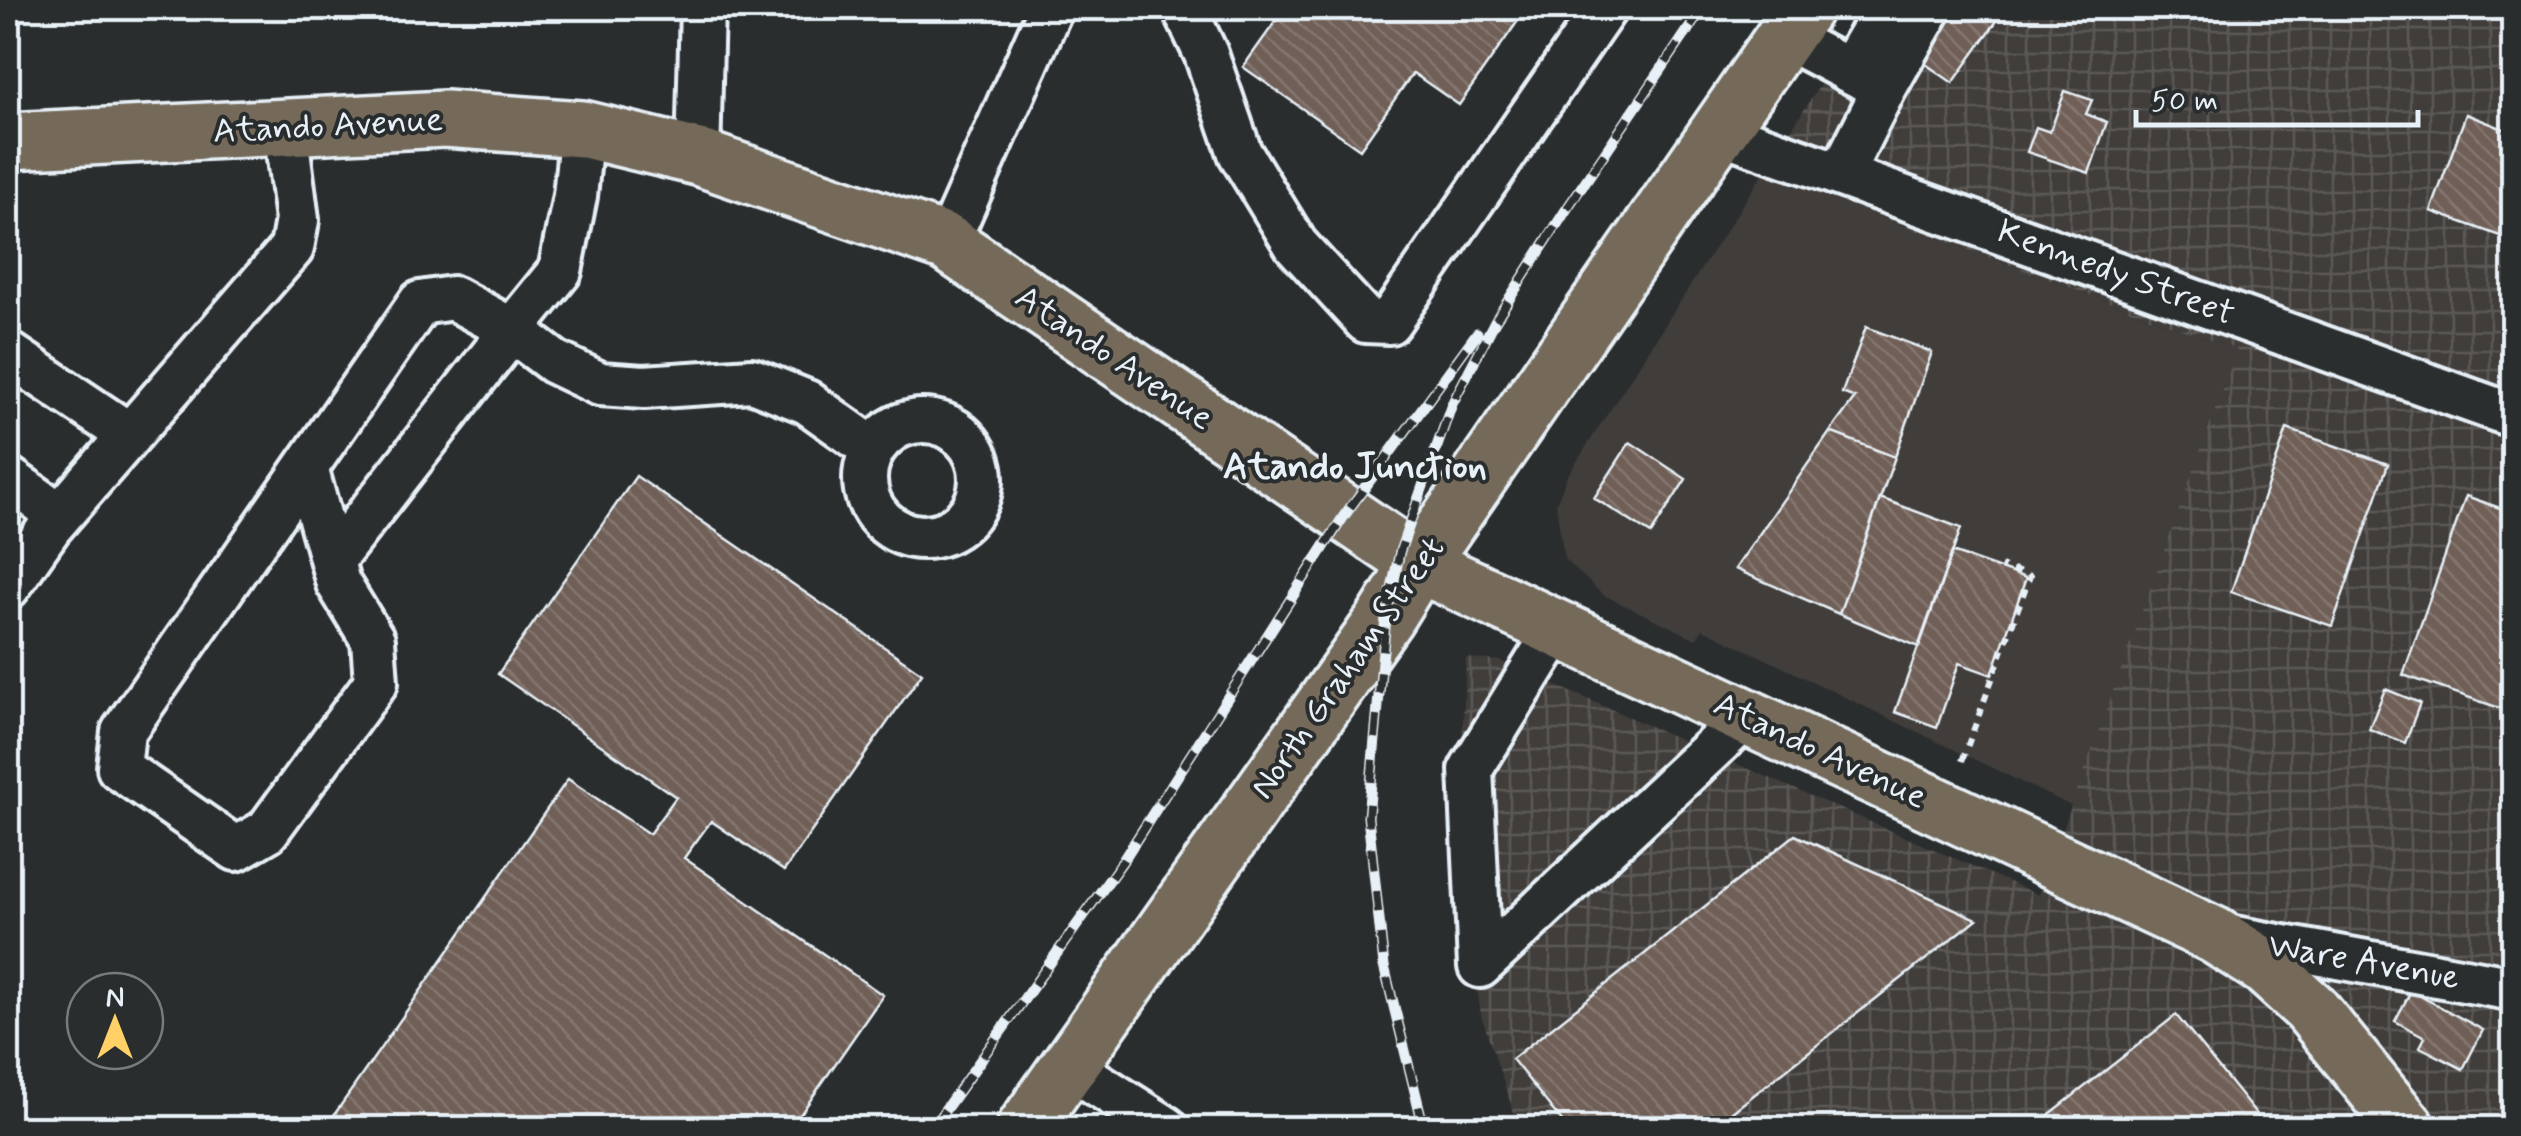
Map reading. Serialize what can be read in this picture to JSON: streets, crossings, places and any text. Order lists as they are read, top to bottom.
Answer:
{
  "streets": {
    "main road": ["Atando Avenue", "North Graham Street"],
    "street": ["Kennedy Street", "Ware Avenue"]
  },
  "crossings": [
    ["Atando Avenue", "North Graham Street"],
    ["Atando Avenue", "Ware Avenue"],
    ["Kennedy Street", "North Graham Street"]
  ],
  "districts": ["Atando Junction"],
  "scale_bar": "50 m",
  "north": "top"
}
